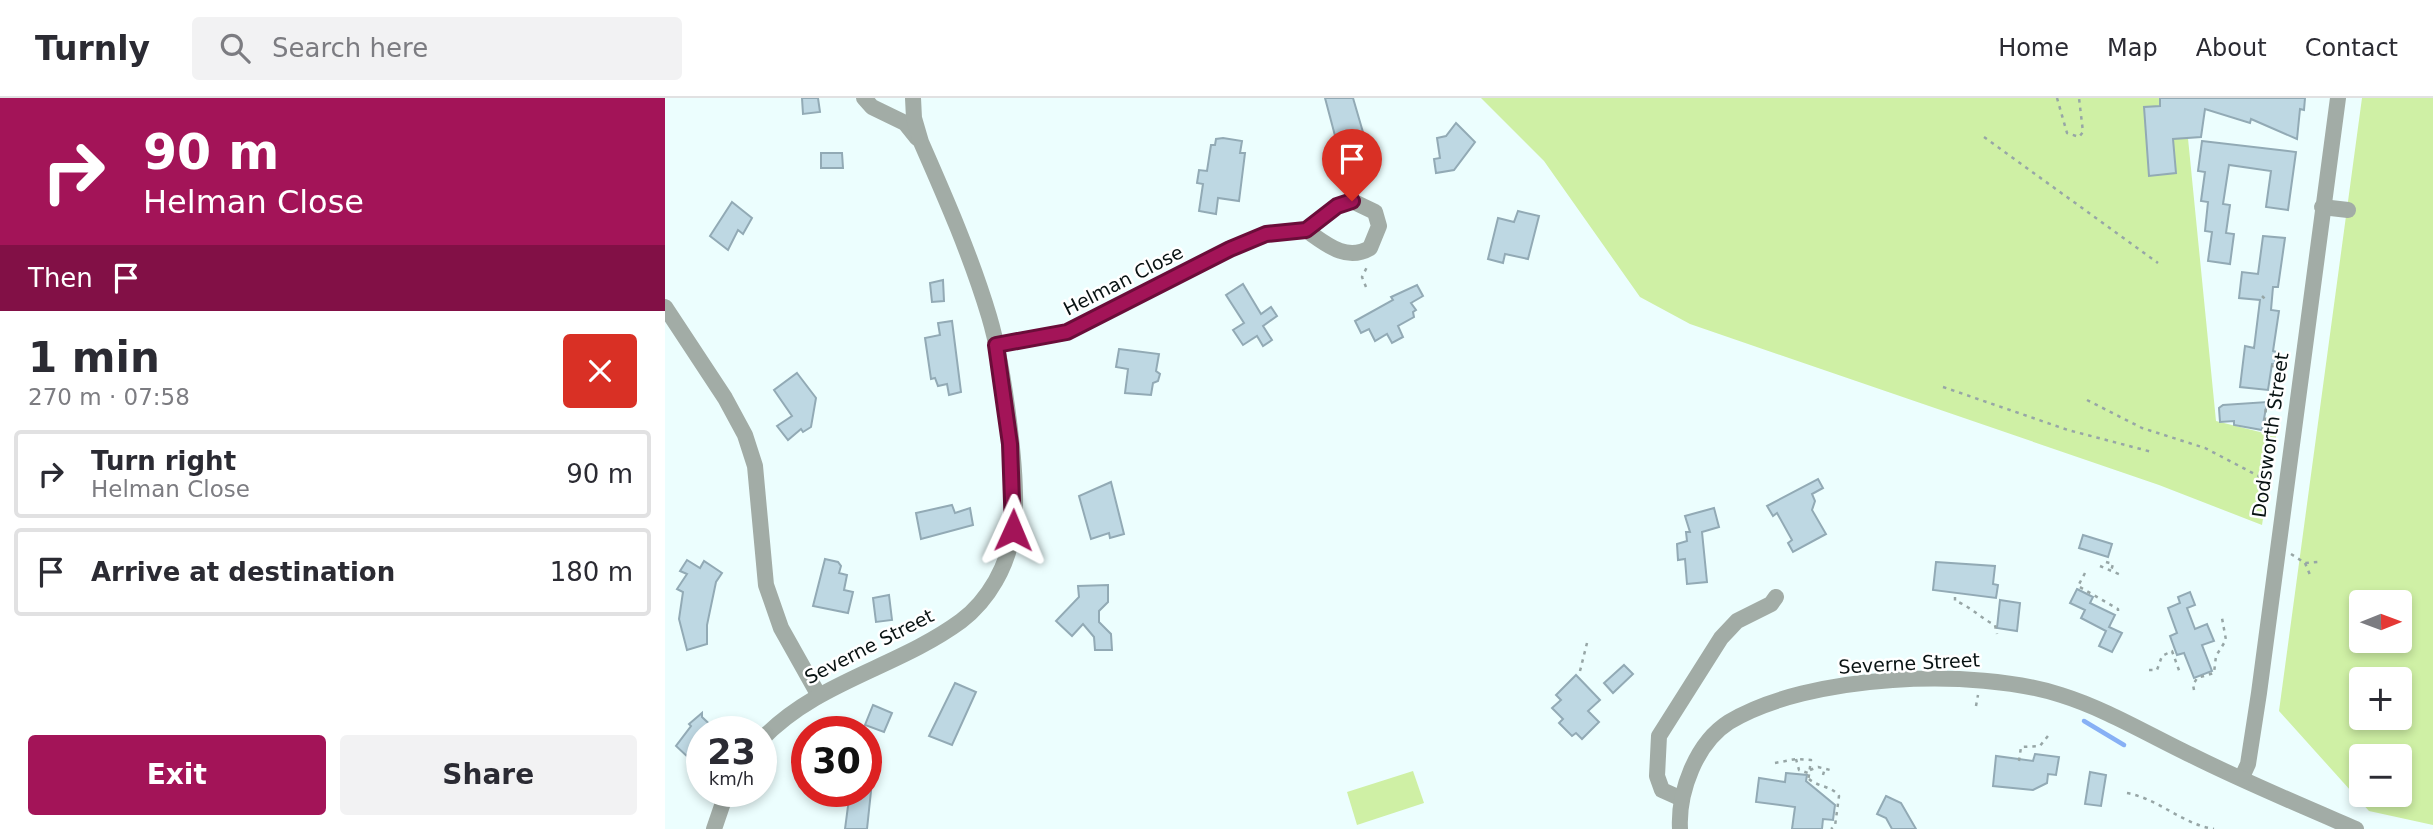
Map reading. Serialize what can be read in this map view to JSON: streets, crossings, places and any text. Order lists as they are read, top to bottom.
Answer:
{
  "streets": {
    "street": ["Helman Close", "Dodsworth Street", "Severne Street"]
  },
  "crossings": [
    ["Helman Close", "Severne Street"],
    ["Dodsworth Street", "Severne Street"]
  ],
  "north": "right",
  "page": {
    "header": "Turnly",
    "search": "Search here",
    "nav": [
      "Home",
      "Map",
      "About",
      "Contact"
    ],
    "turn": ["90 m", "Helman Close"],
    "then": "Then",
    "heading": ["1 min", "270 m · 07:58"],
    "list": [
      {
        "name": "Turn right",
        "note": "Helman Close",
        "value": "90 m"
      },
      {
        "name": "Arrive at destination",
        "value": "180 m"
      }
    ],
    "map_buttons": ["+", "−"],
    "speed": "23 km/h",
    "limit": "30",
    "buttons": ["Exit", "Share"]
  }
}
